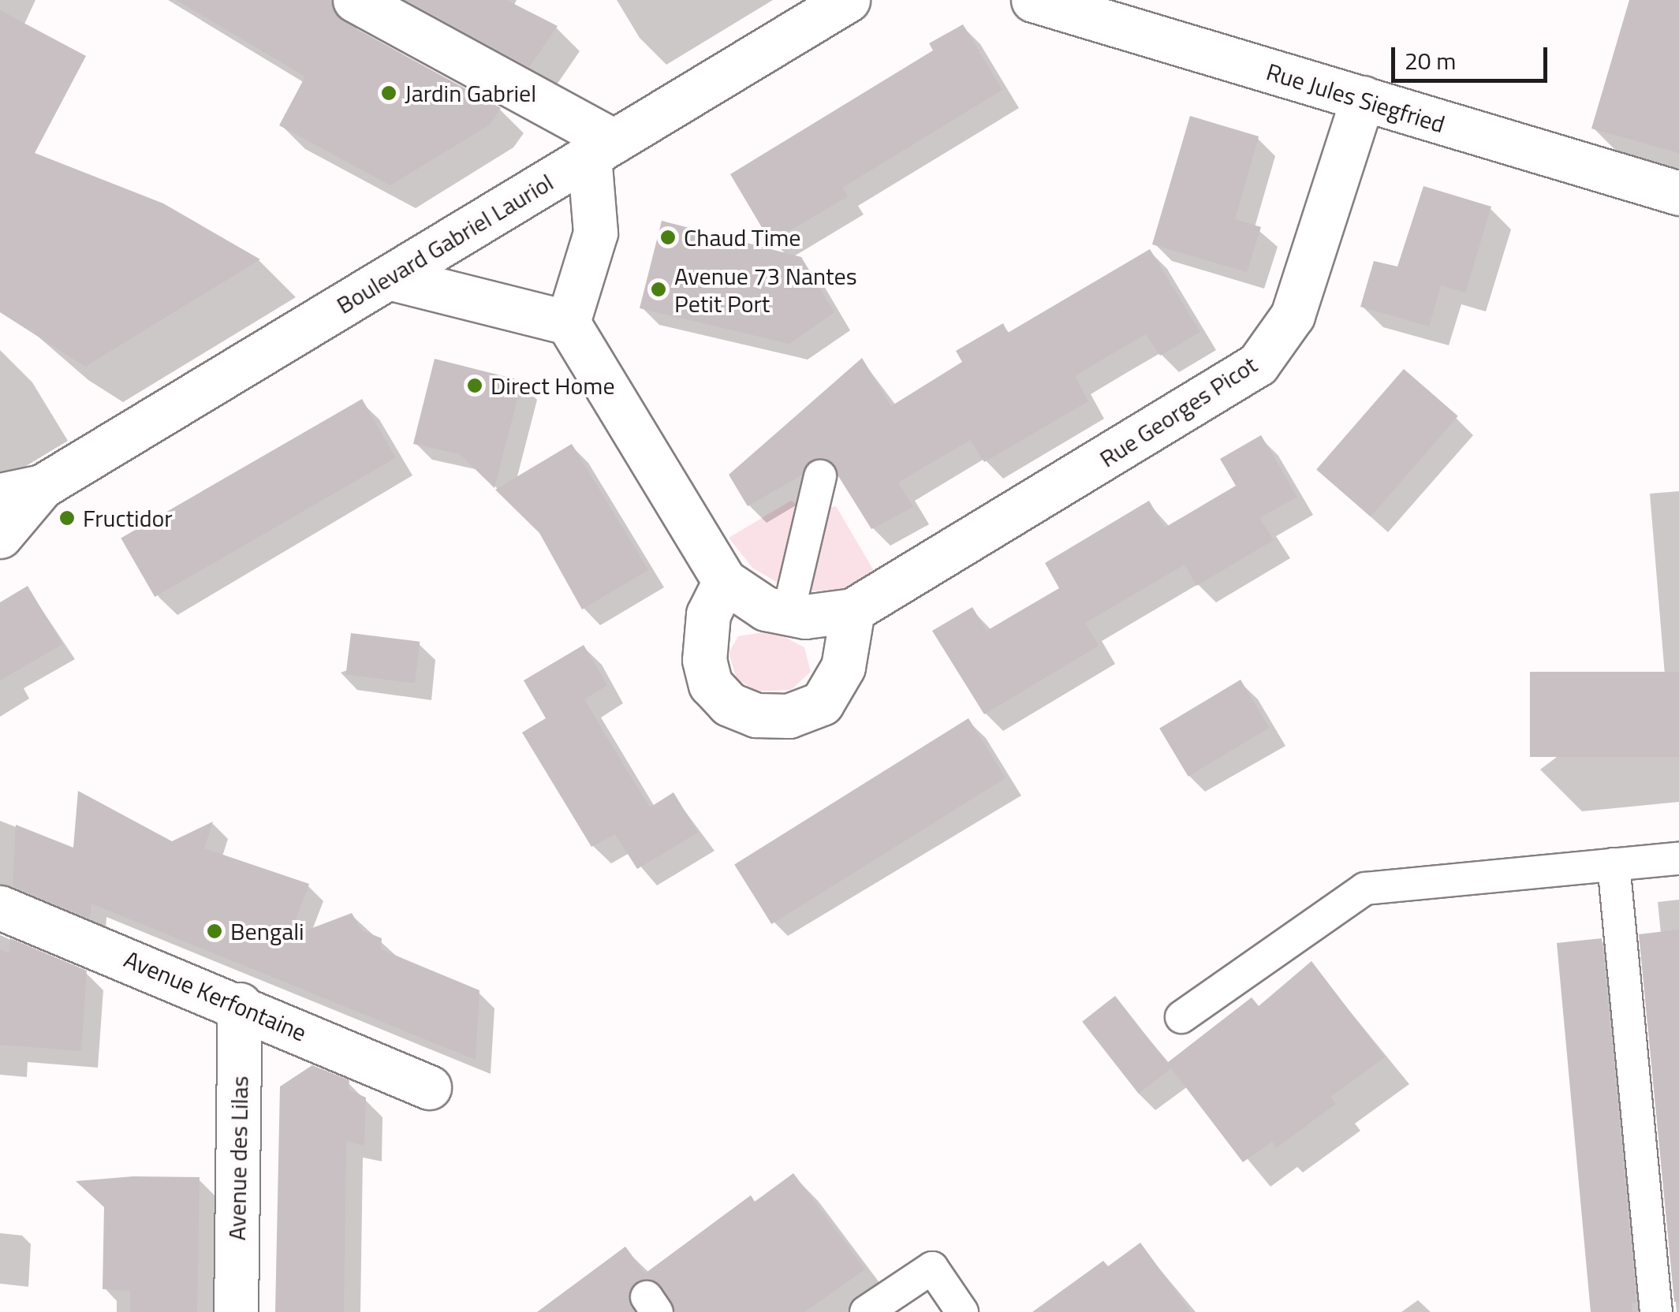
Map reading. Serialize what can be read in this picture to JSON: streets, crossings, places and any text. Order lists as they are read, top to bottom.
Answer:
{
  "streets": {
    "street": [
      "Rue Jules Siegfried",
      "Boulevard Gabriel Lauriol",
      "Rue Georges Picot",
      "Avenue Kerfontaine",
      "Avenue des Lilas"
    ]
  },
  "crossings": [
    ["Rue Jules Siegfried", "Rue Georges Picot"],
    ["Avenue Kerfontaine", "Avenue des Lilas"]
  ],
  "places": [
    "Jardin Gabriel",
    "Chaud Time",
    "Avenue 73 Nantes Petit Port",
    "Direct Home",
    "Fructidor",
    "Bengali"
  ],
  "scale_bar": "20 m"
}
